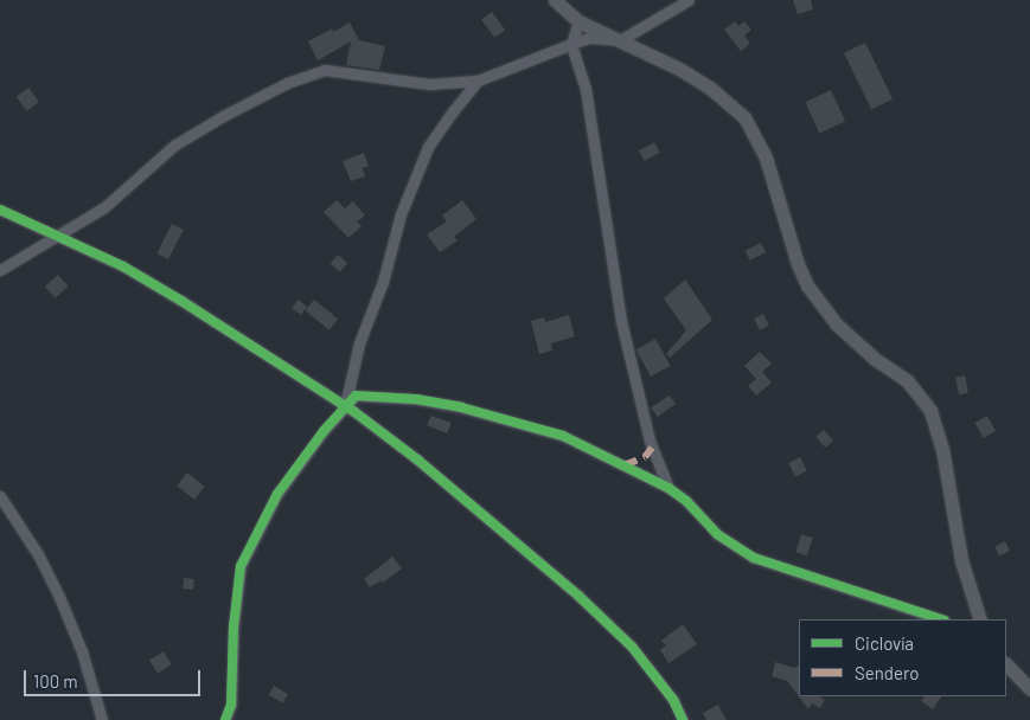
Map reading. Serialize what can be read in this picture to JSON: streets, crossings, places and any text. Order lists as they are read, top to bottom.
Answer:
{
  "legend": ["Ciclovía", "Sendero"],
  "scale_bar": "100 m"
}
